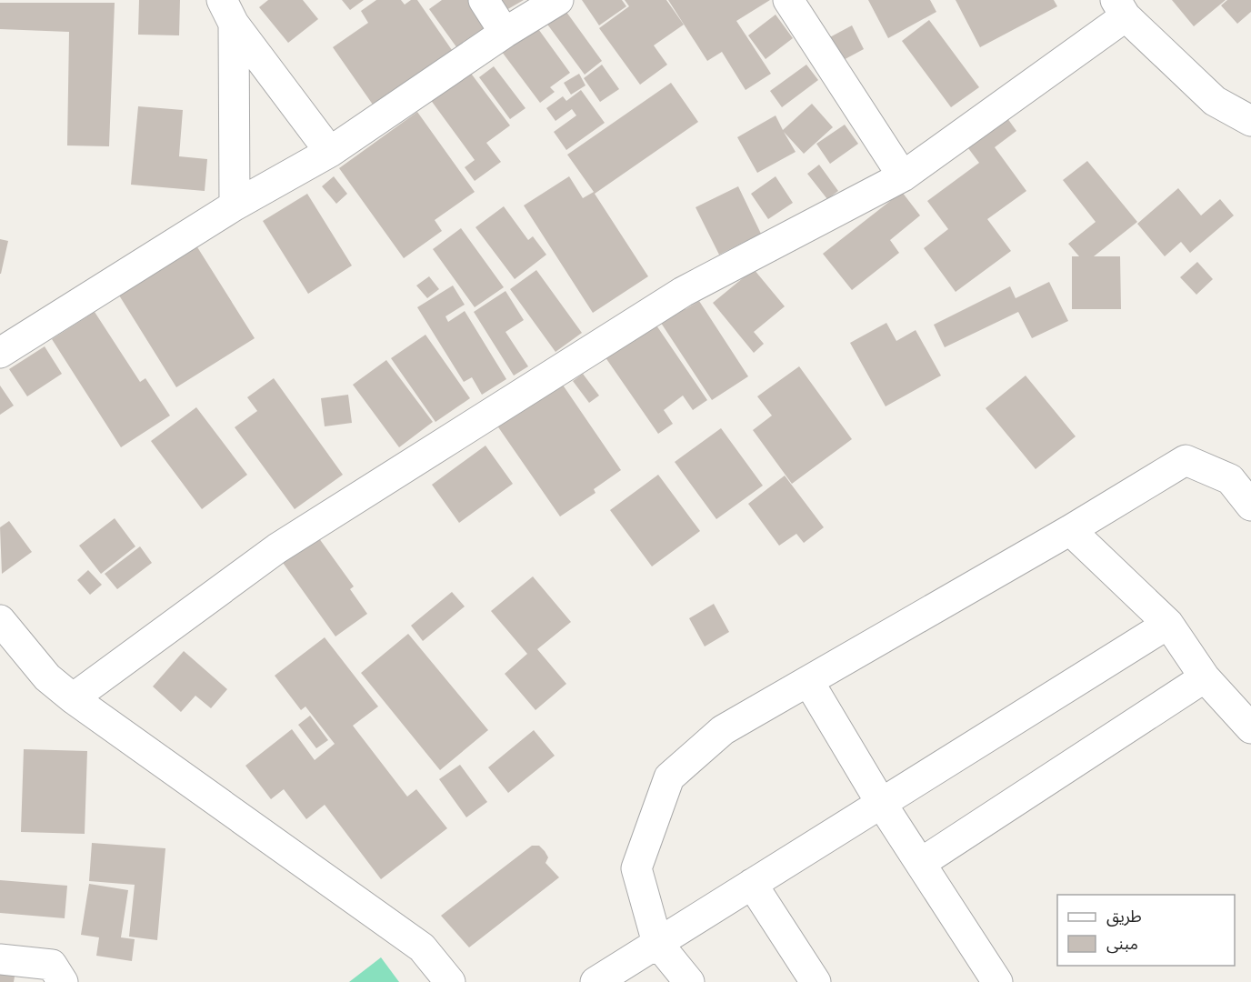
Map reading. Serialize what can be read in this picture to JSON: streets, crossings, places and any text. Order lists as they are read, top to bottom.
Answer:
{
  "legend": ["طريق", "مبنى"]
}
